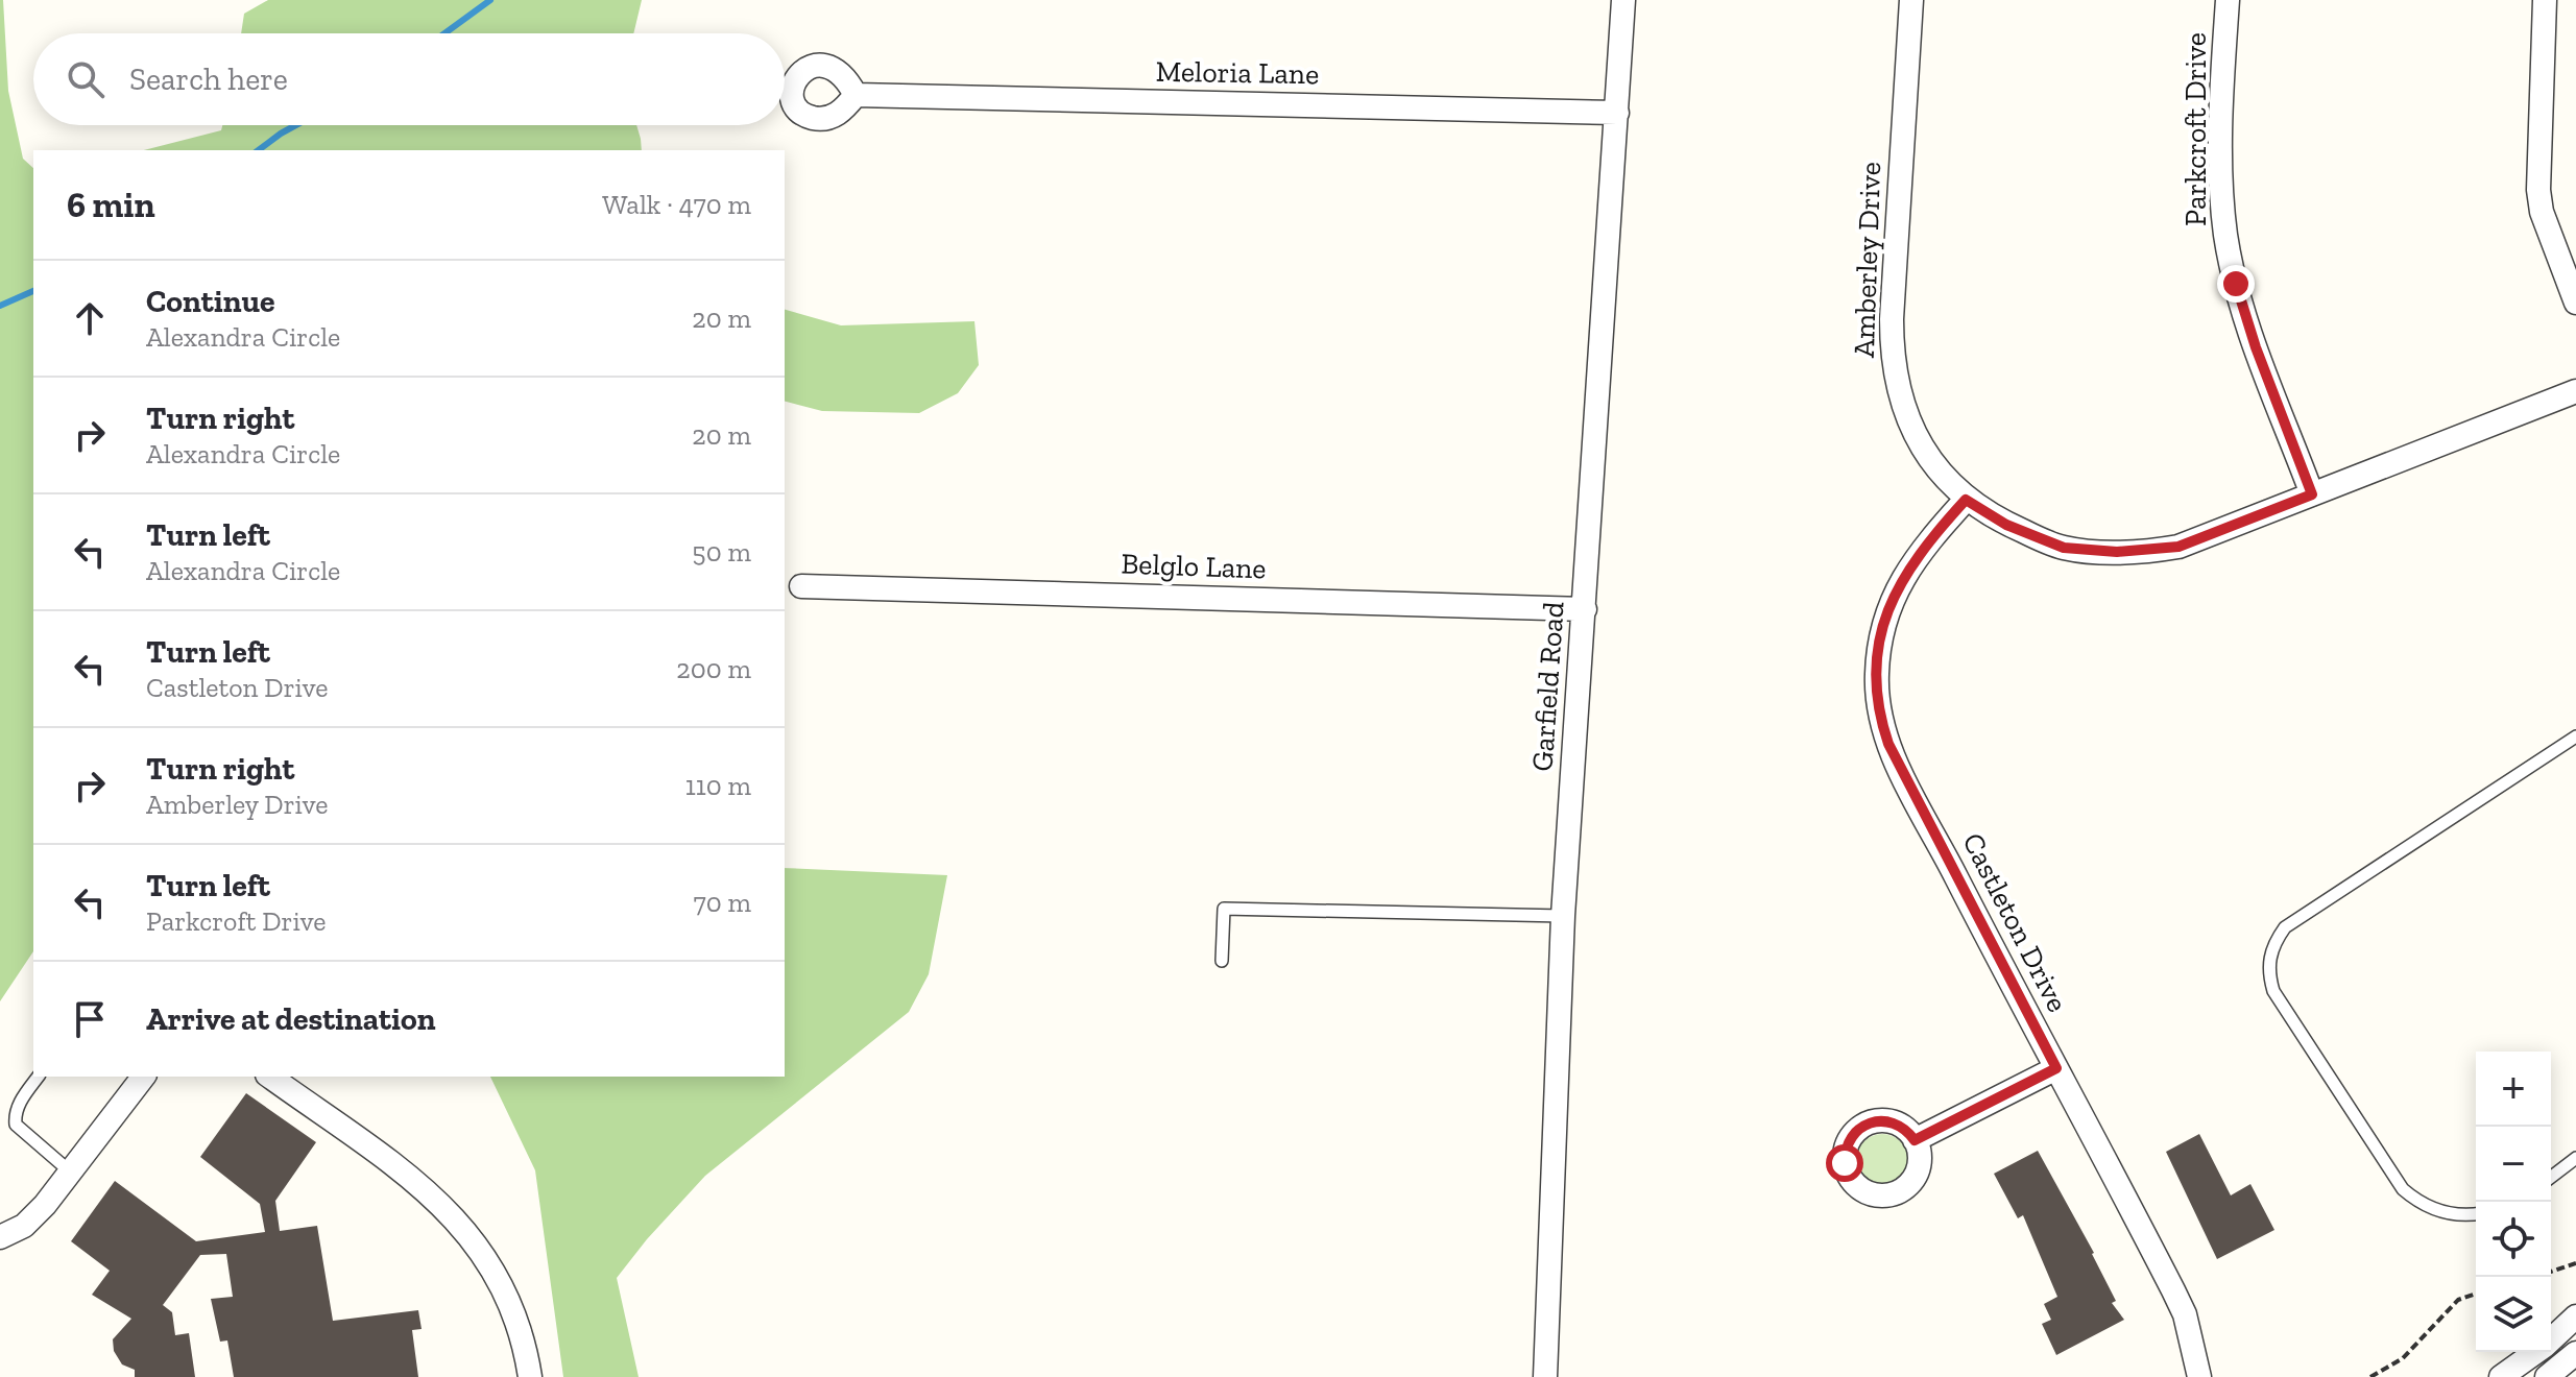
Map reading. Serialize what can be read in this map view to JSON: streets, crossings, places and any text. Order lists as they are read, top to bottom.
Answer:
{
  "streets": {
    "street": [
      "Meloria Lane",
      "Parkcroft Drive",
      "Amberley Drive",
      "Belglo Lane",
      "Garfield Road",
      "Castleton Drive"
    ]
  },
  "crossings": [
    ["Meloria Lane", "Garfield Road"],
    ["Parkcroft Drive", "Amberley Drive"],
    ["Amberley Drive", "Castleton Drive"],
    ["Belglo Lane", "Garfield Road"]
  ],
  "page": {
    "search": "Search here",
    "heading": ["6 min", "Walk · 470 m"],
    "list": [
      ["Continue", "Alexandra Circle", "20 m"],
      ["Turn right", "Alexandra Circle", "20 m"],
      ["Turn left", "Alexandra Circle", "50 m"],
      ["Turn left", "Castleton Drive", "200 m"],
      ["Turn right", "Amberley Drive", "110 m"],
      ["Turn left", "Parkcroft Drive", "70 m"],
      "Arrive at destination"
    ],
    "map_buttons": ["+", "−"]
  }
}
